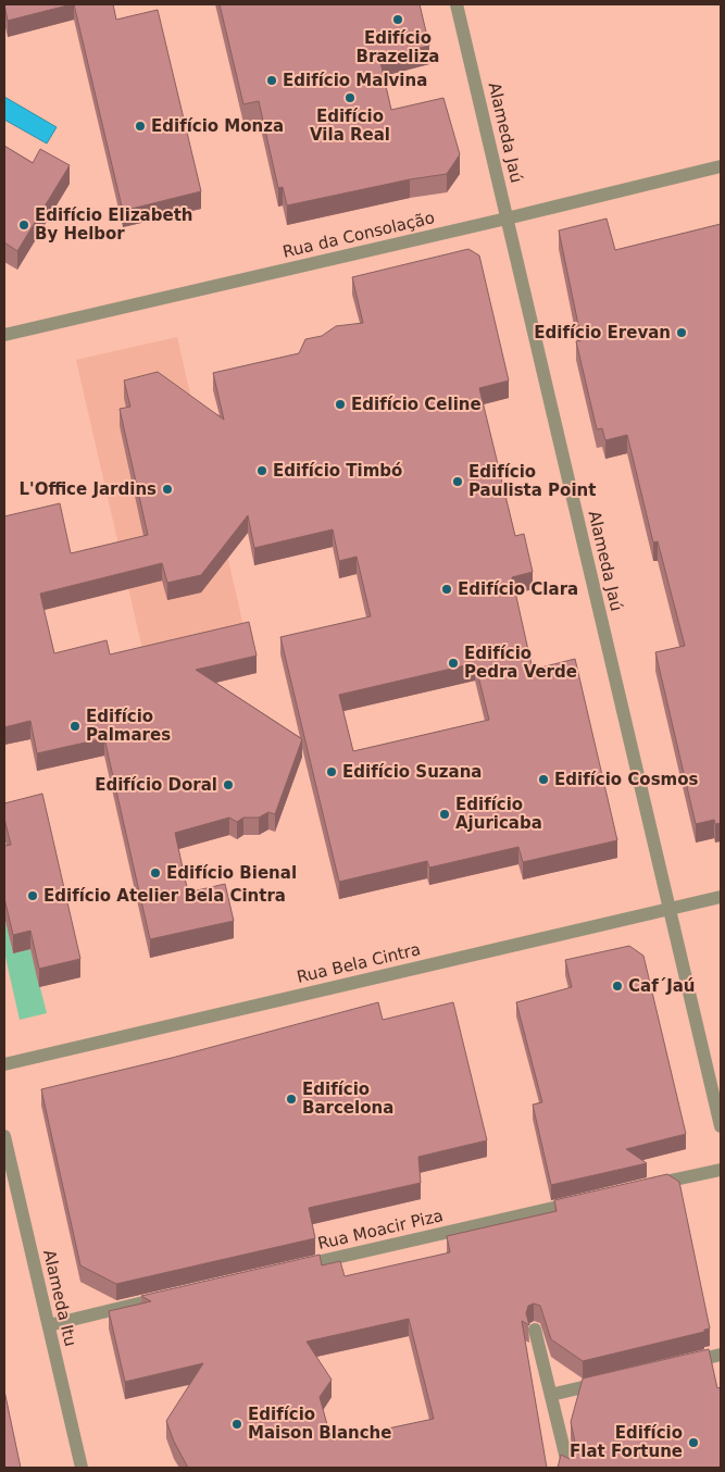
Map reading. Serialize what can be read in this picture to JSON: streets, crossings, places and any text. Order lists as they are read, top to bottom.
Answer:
{
  "streets": {
    "street": [
      "Alameda Jaú",
      "Rua da Consolação",
      "Rua Bela Cintra",
      "Rua Moacir Piza",
      "Alameda Itu"
    ]
  },
  "crossings": [
    ["Alameda Jaú", "Rua da Consolação"],
    ["Alameda Jaú", "Rua Bela Cintra"]
  ],
  "places": [
    "Edifício Brazeliza",
    "Edifício Malvina",
    "Edifício Vila Real",
    "Edifício Monza",
    "Edifício Elizabeth By Helbor",
    "Edifício Erevan",
    "Edifício Celine",
    "Edifício Timbó",
    "Edifício Paulista Point",
    "L'Office Jardins",
    "Edifício Clara",
    "Edifício Pedra Verde",
    "Edifício Palmares",
    "Edifício Suzana",
    "Edifício Cosmos",
    "Edifício Doral",
    "Edifício Ajuricaba",
    "Edifício Bienal",
    "Edifício Atelier Bela Cintra",
    "Caf´Jaú",
    "Edifício Barcelona",
    "Edifício Maison Blanche",
    "Edifício Flat Fortune"
  ]
}
